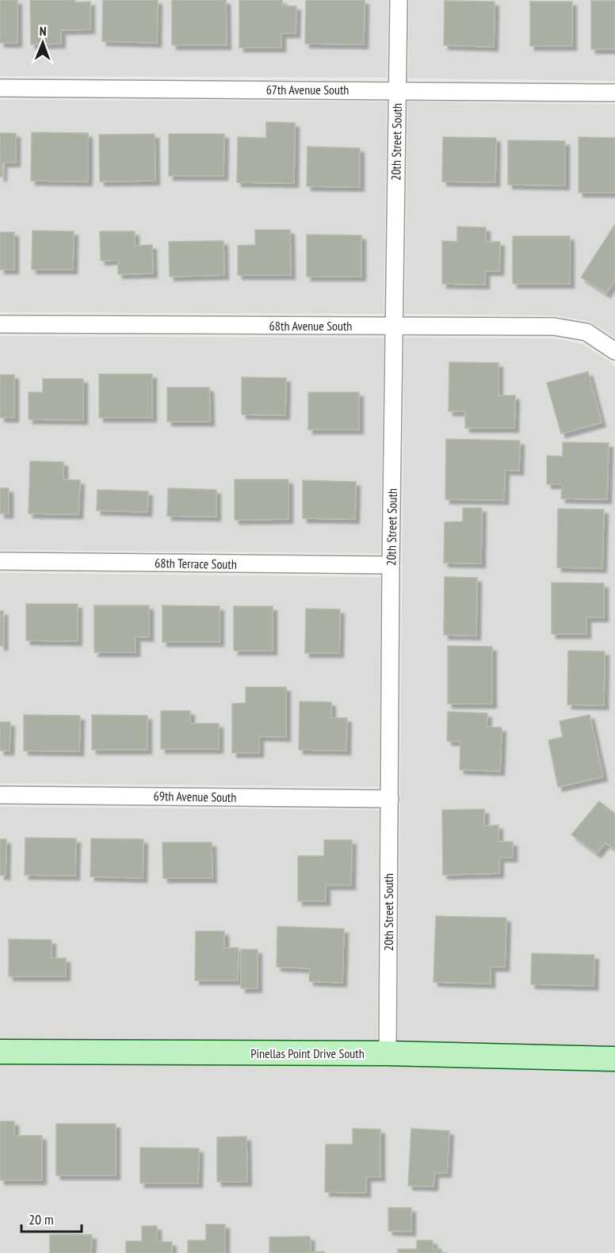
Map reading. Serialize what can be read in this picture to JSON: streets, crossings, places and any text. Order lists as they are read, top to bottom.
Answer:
{
  "streets": {
    "street": [
      "67th Avenue South",
      "20th Street South",
      "68th Avenue South",
      "68th Terrace South",
      "69th Avenue South",
      "Pinellas Point Drive South"
    ]
  },
  "crossings": [
    ["67th Avenue South", "20th Street South"],
    ["20th Street South", "68th Avenue South"],
    ["20th Street South", "68th Terrace South"],
    ["20th Street South", "69th Avenue South"],
    ["20th Street South", "Pinellas Point Drive South"]
  ],
  "scale_bar": "20 m",
  "north": "top"
}
